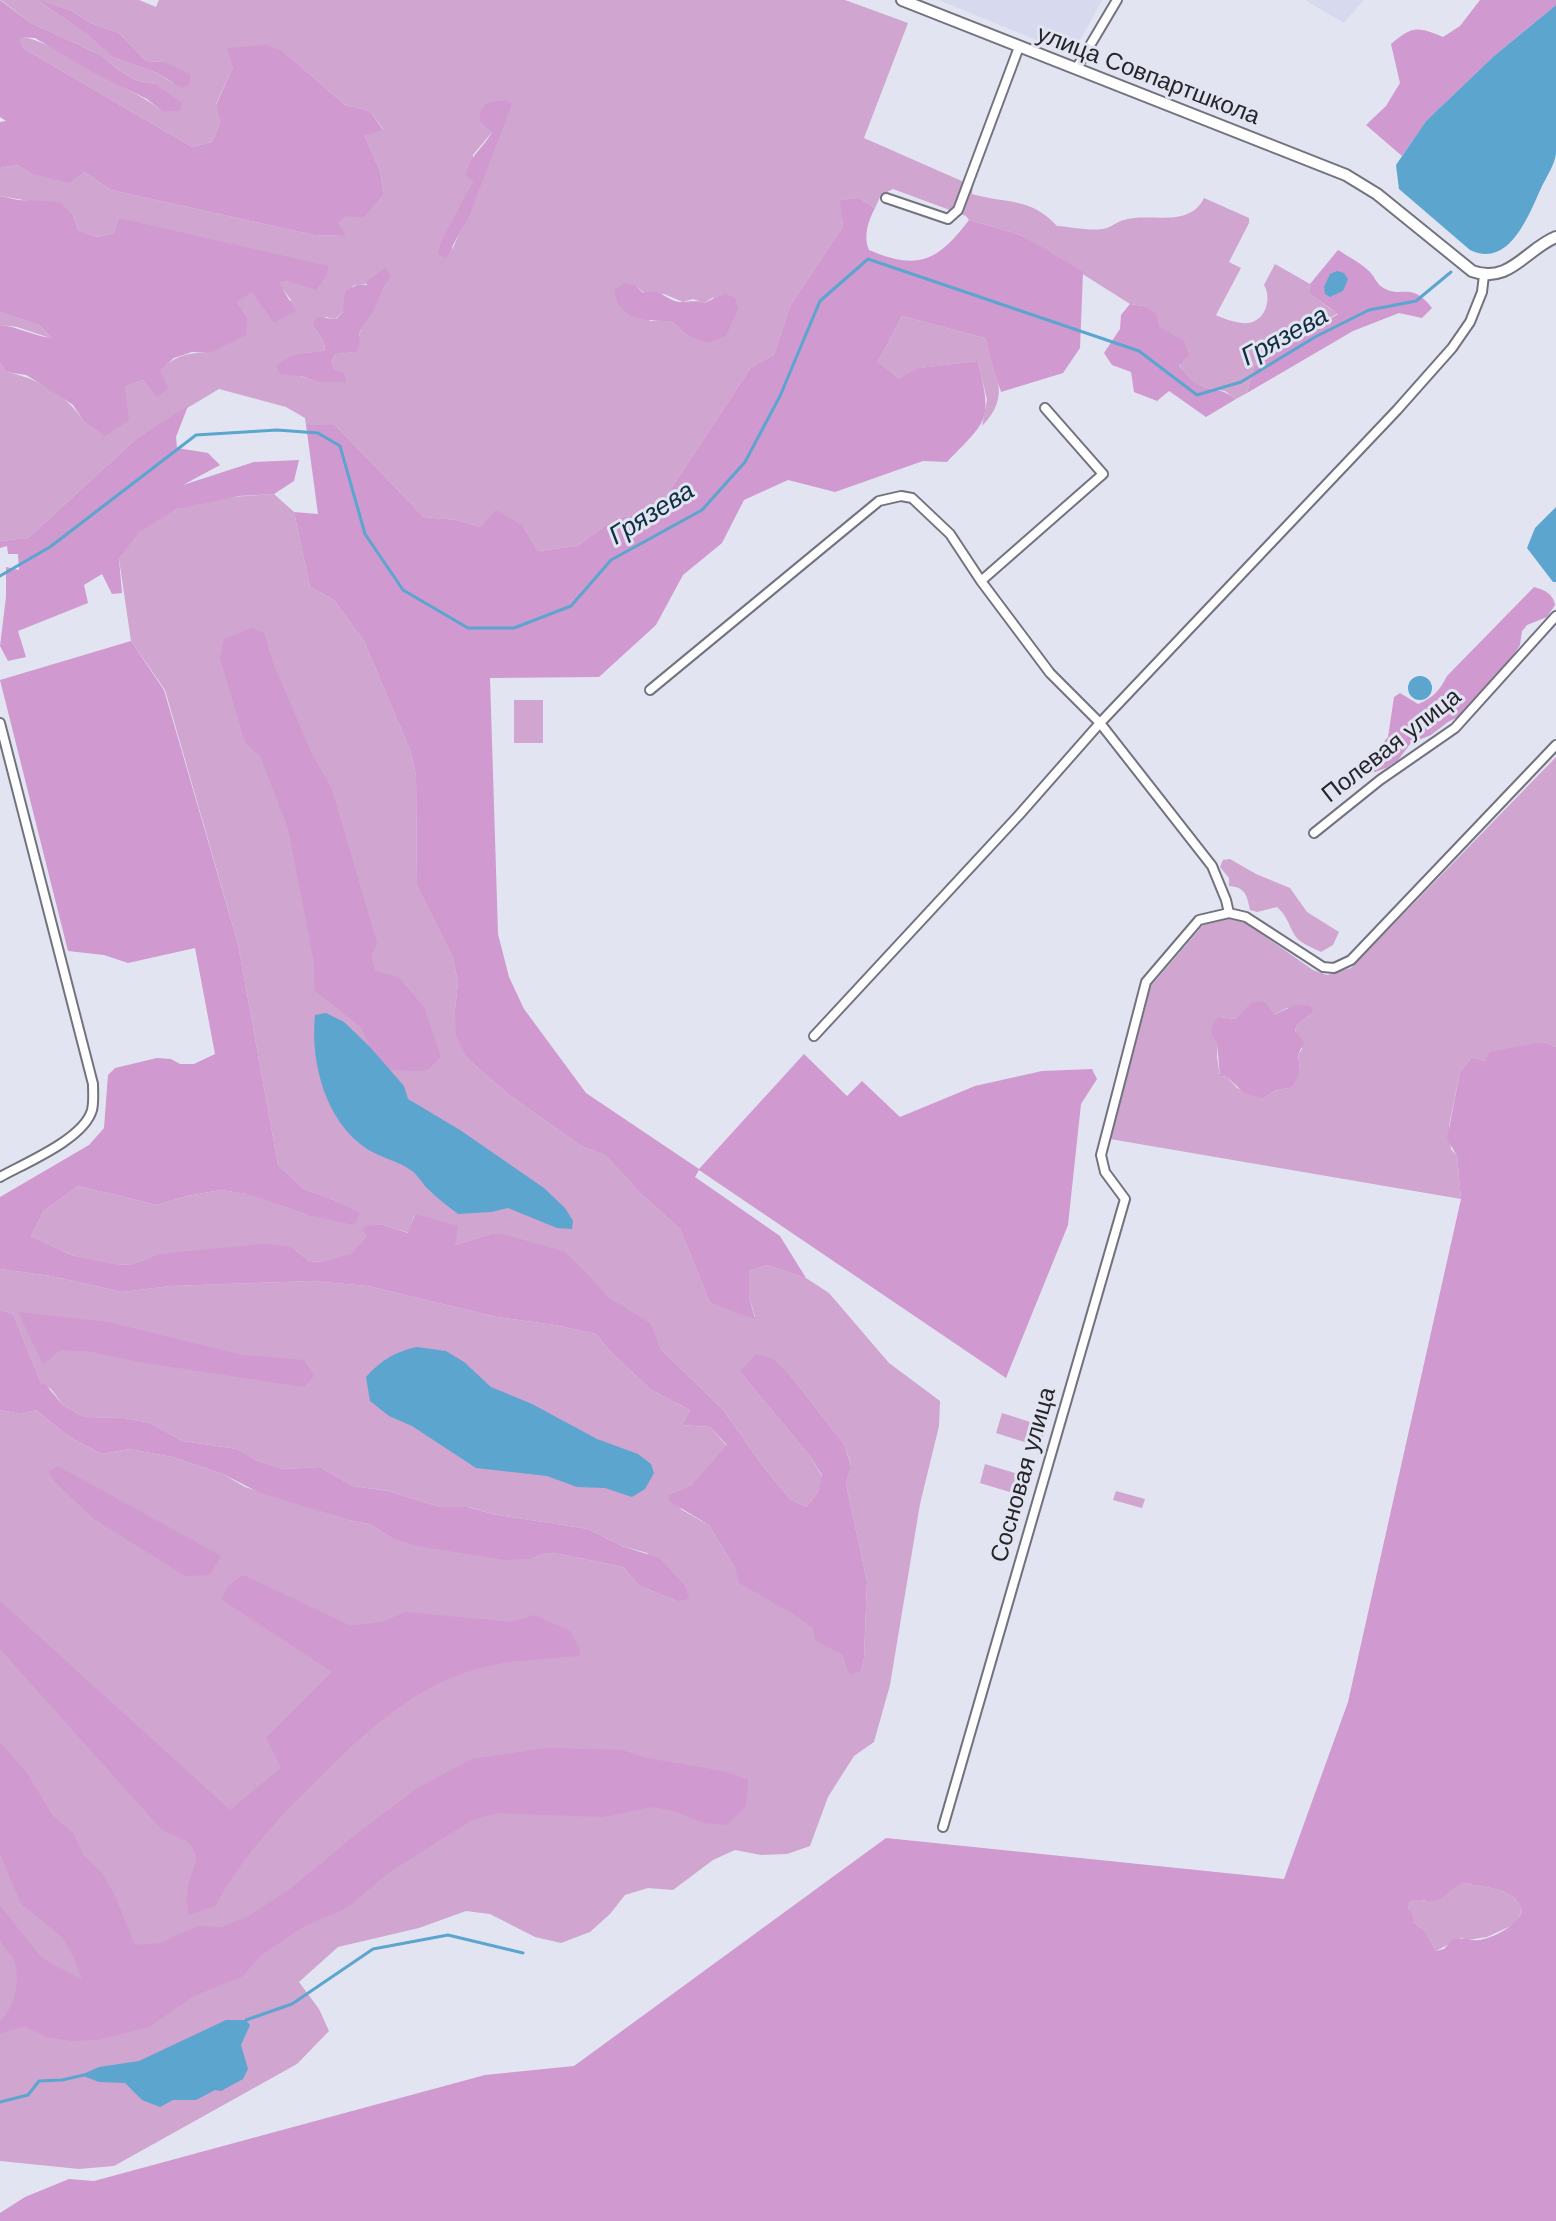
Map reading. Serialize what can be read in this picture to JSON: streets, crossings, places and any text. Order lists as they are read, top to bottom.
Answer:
{
  "streets": {
    "street": ["улица Совпартшкола", "Полевая улица", "Сосновая улица"]
  },
  "water": ["Грязева"]
}
